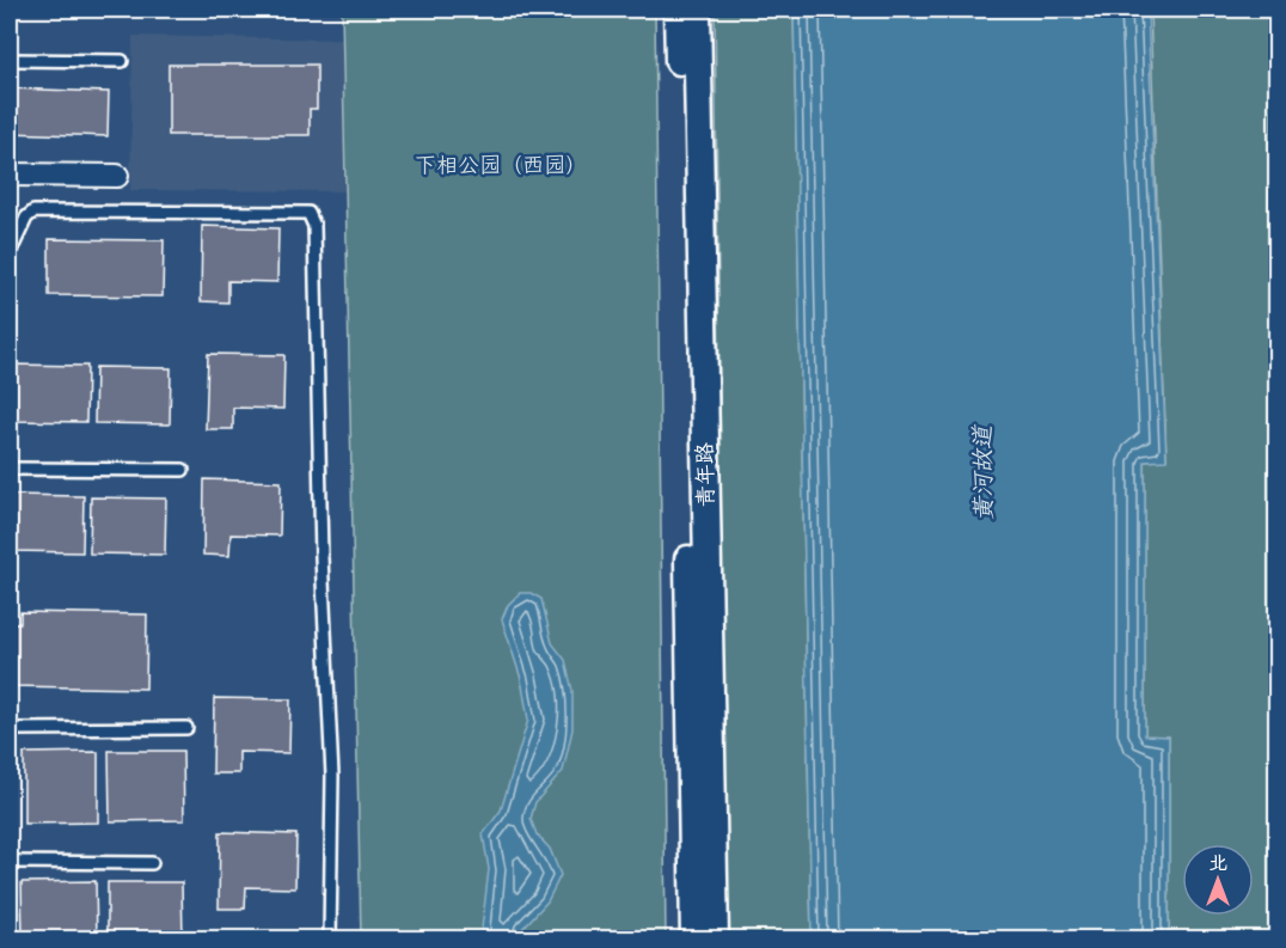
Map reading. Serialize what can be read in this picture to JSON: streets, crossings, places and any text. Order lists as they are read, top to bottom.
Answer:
{
  "streets": {
    "street": ["青年路"]
  },
  "water": ["黄河故道"],
  "parks": ["下相公园（西园）"],
  "north": "top"
}
